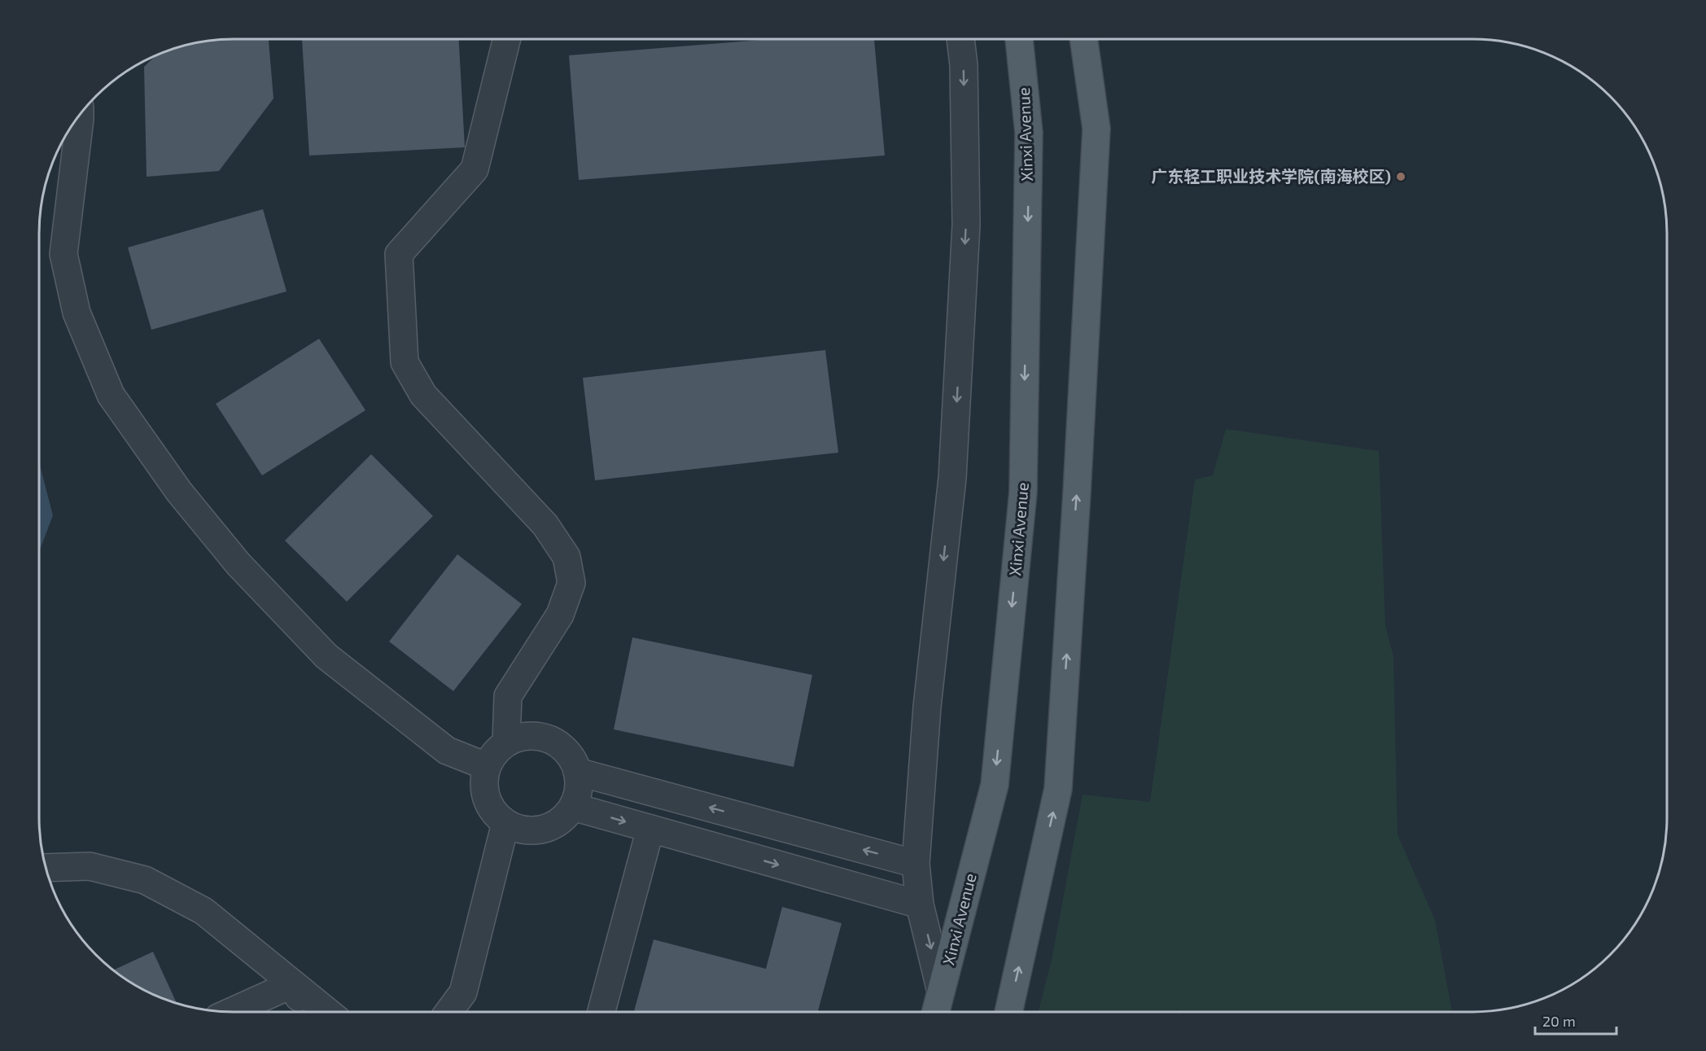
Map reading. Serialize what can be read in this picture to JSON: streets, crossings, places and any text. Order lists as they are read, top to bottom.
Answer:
{
  "streets": {
    "main road": ["Xinxi Avenue"]
  },
  "places": ["广东轻工职业技术学院(南海校区)"],
  "scale_bar": "20 m"
}
